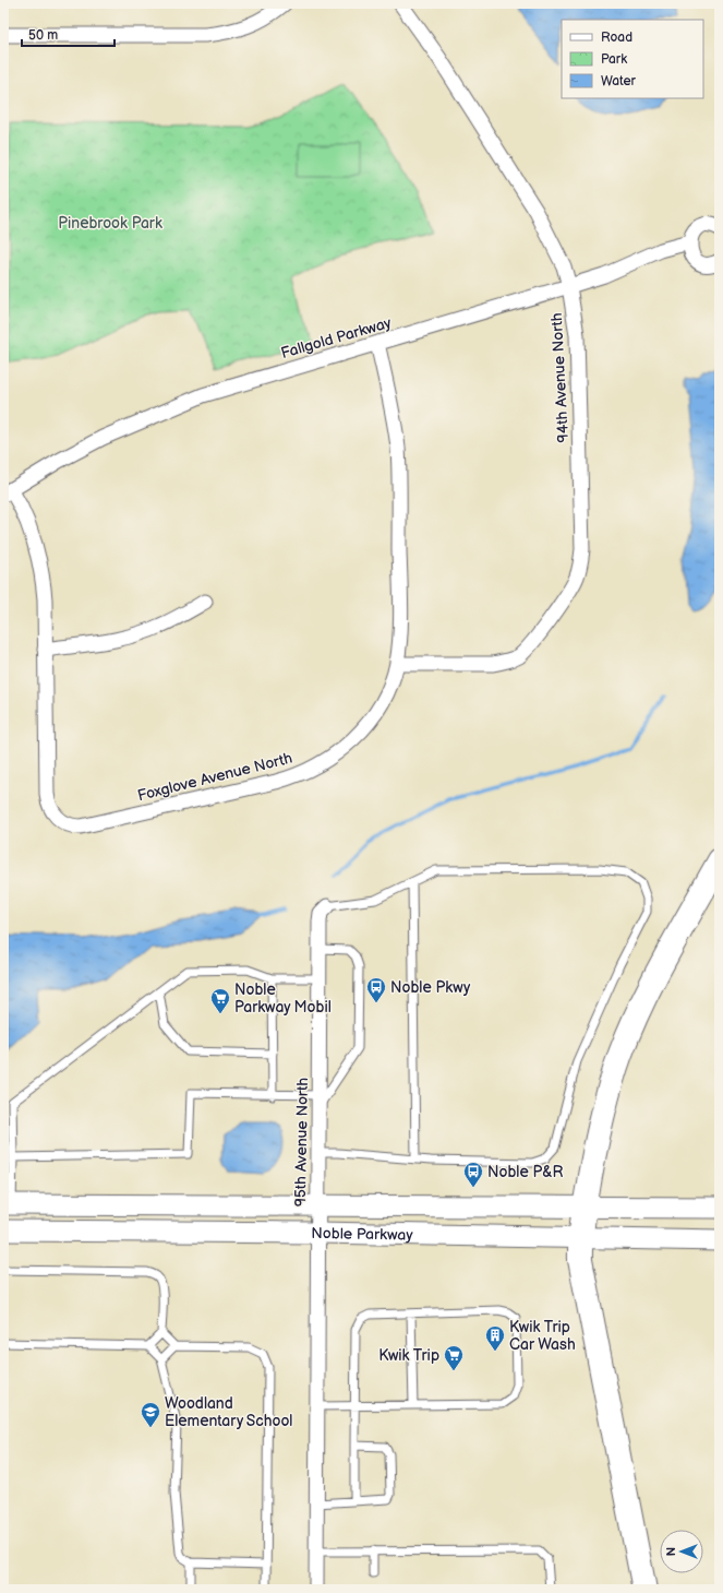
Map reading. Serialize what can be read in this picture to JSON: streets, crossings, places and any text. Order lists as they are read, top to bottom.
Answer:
{
  "streets": {
    "main road": ["Noble Parkway"],
    "street": [
      "Fallgold Parkway",
      "94th Avenue North",
      "Foxglove Avenue North",
      "95th Avenue North"
    ]
  },
  "crossings": [
    ["Fallgold Parkway", "94th Avenue North"],
    ["Fallgold Parkway", "Foxglove Avenue North"],
    ["94th Avenue North", "Foxglove Avenue North"],
    ["95th Avenue North", "Noble Parkway"]
  ],
  "parks": ["Pinebrook Park"],
  "places": {
    "bus stop": ["Noble Pkwy", "Noble P&R"],
    "supermarket": ["Noble Parkway Mobil", "Kwik Trip"],
    "building": ["Kwik Trip Car Wash"],
    "school or university": ["Woodland Elementary School"]
  },
  "legend": ["Road", "Park", "Water"],
  "scale_bar": "50 m",
  "north": "left"
}
